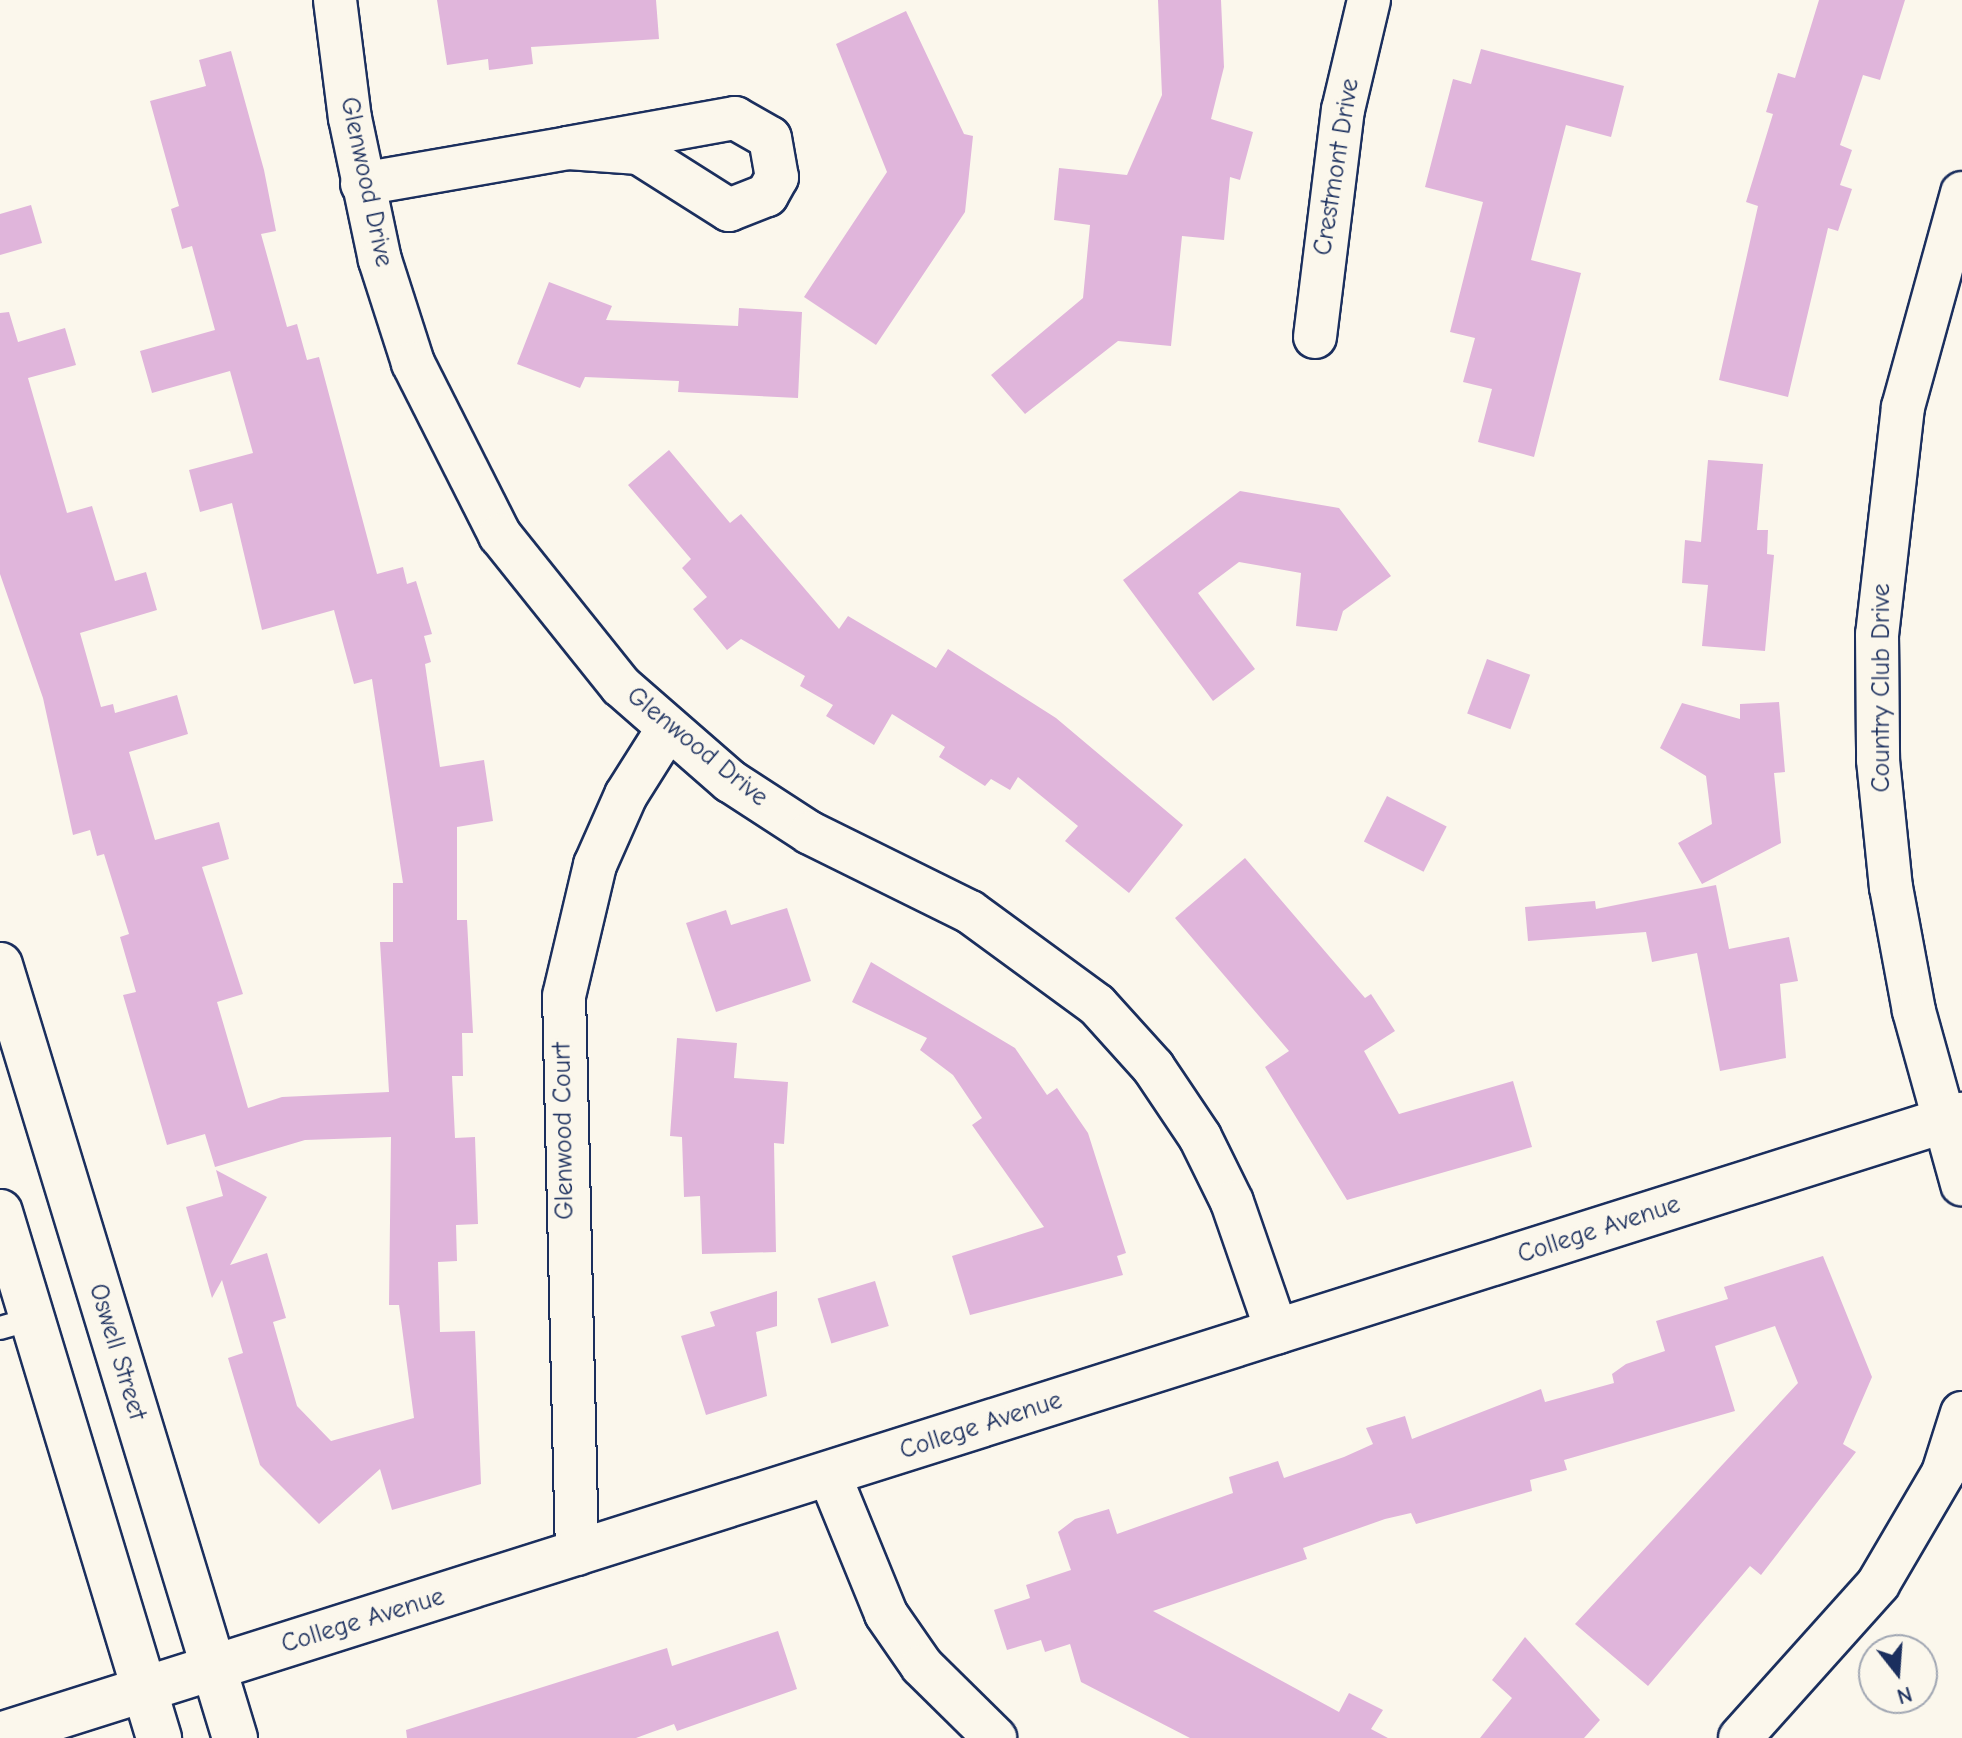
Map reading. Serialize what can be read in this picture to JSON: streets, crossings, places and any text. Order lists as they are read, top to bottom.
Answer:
{
  "streets": {
    "street": [
      "Crestmont Drive",
      "Glenwood Drive",
      "Country Club Drive",
      "Glenwood Court",
      "College Avenue",
      "Oswell Street"
    ]
  },
  "crossings": [
    ["Glenwood Drive", "Glenwood Court"],
    ["Glenwood Drive", "College Avenue"],
    ["Country Club Drive", "College Avenue"],
    ["Glenwood Court", "College Avenue"],
    ["College Avenue", "Oswell Street"]
  ],
  "north": "bottom"
}
